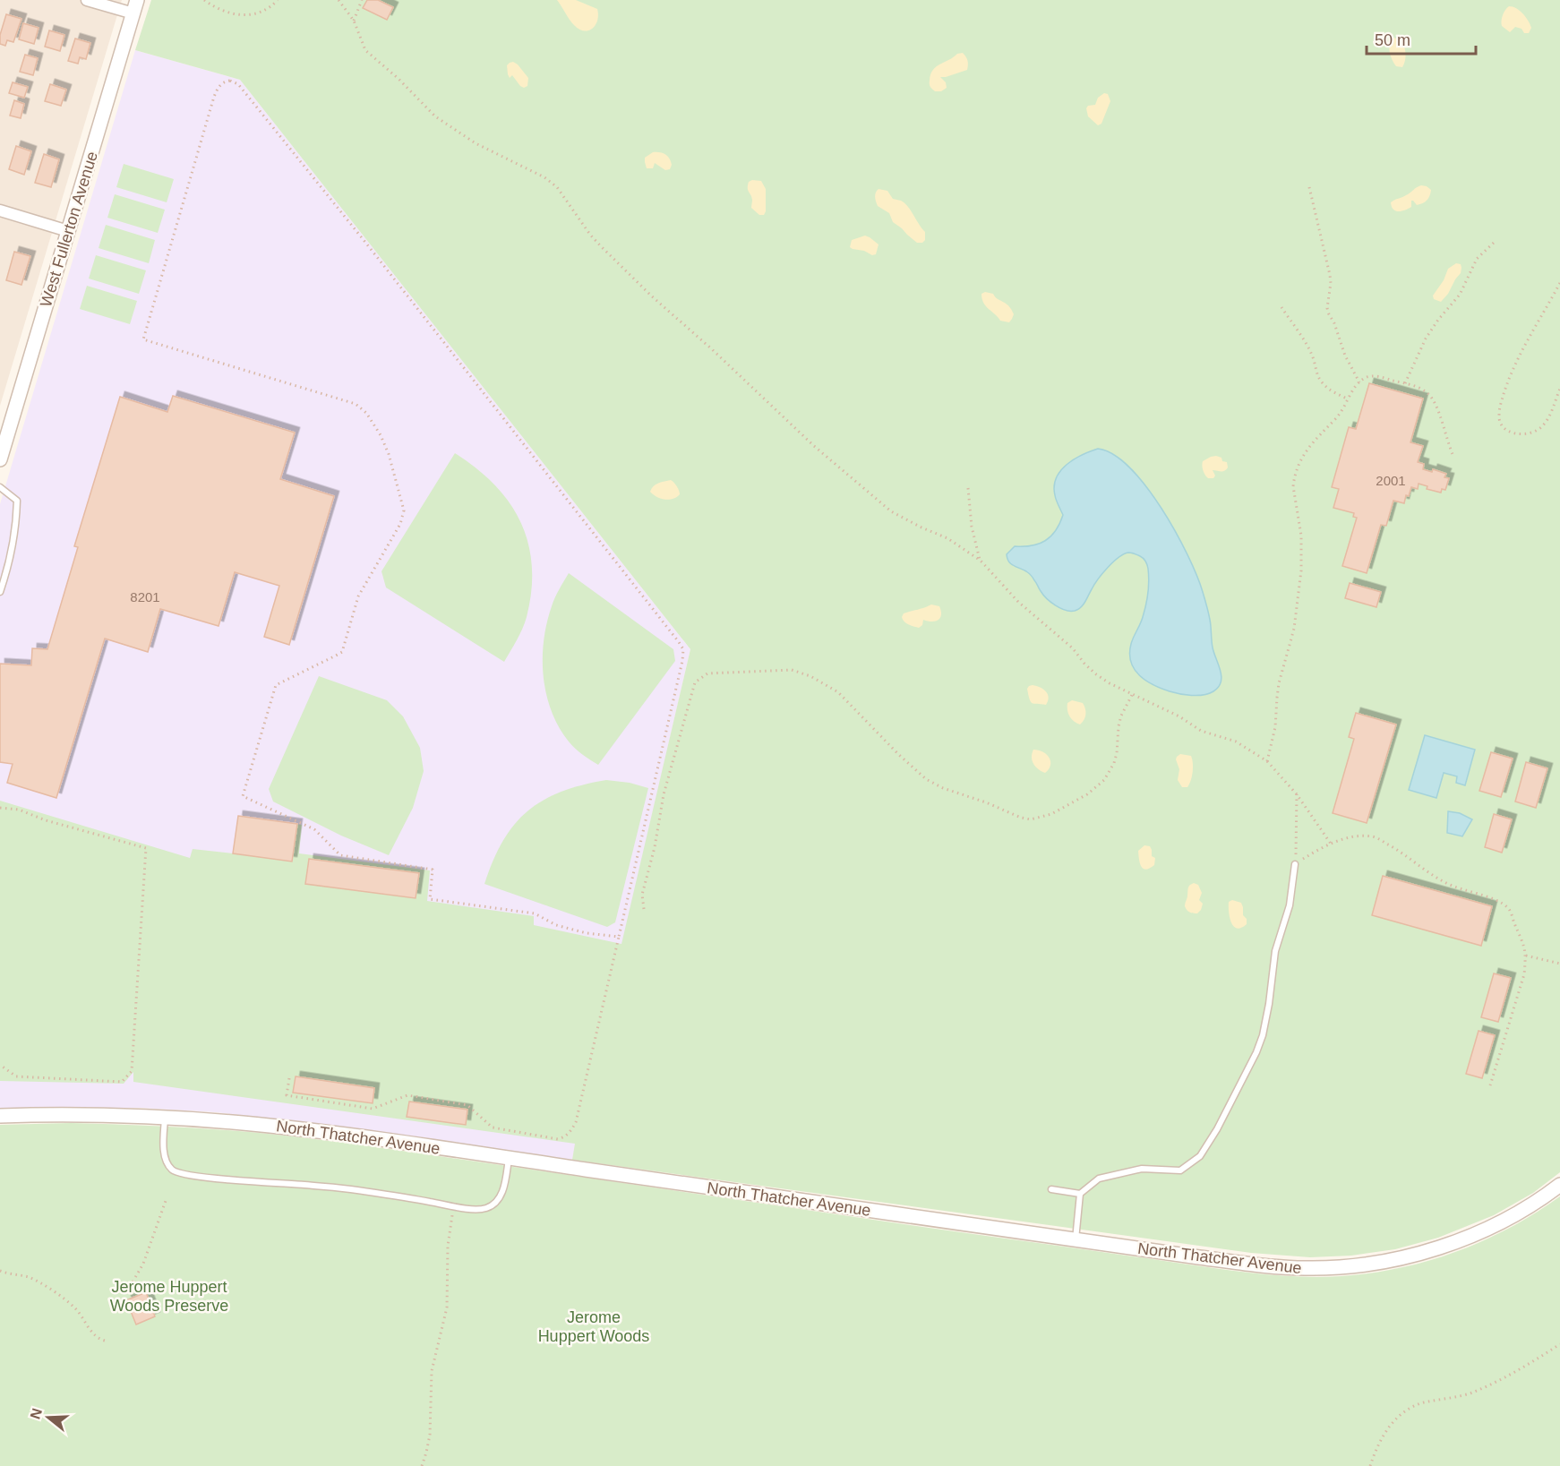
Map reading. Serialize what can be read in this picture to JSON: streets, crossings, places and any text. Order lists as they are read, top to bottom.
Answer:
{
  "streets": {
    "street": ["West Fullerton Avenue", "North Thatcher Avenue"]
  },
  "parks": ["Jerome Huppert Woods Preserve", "Jerome Huppert Woods"],
  "house_numbers": ["2001", "8201"],
  "scale_bar": "50 m",
  "north": "left"
}
